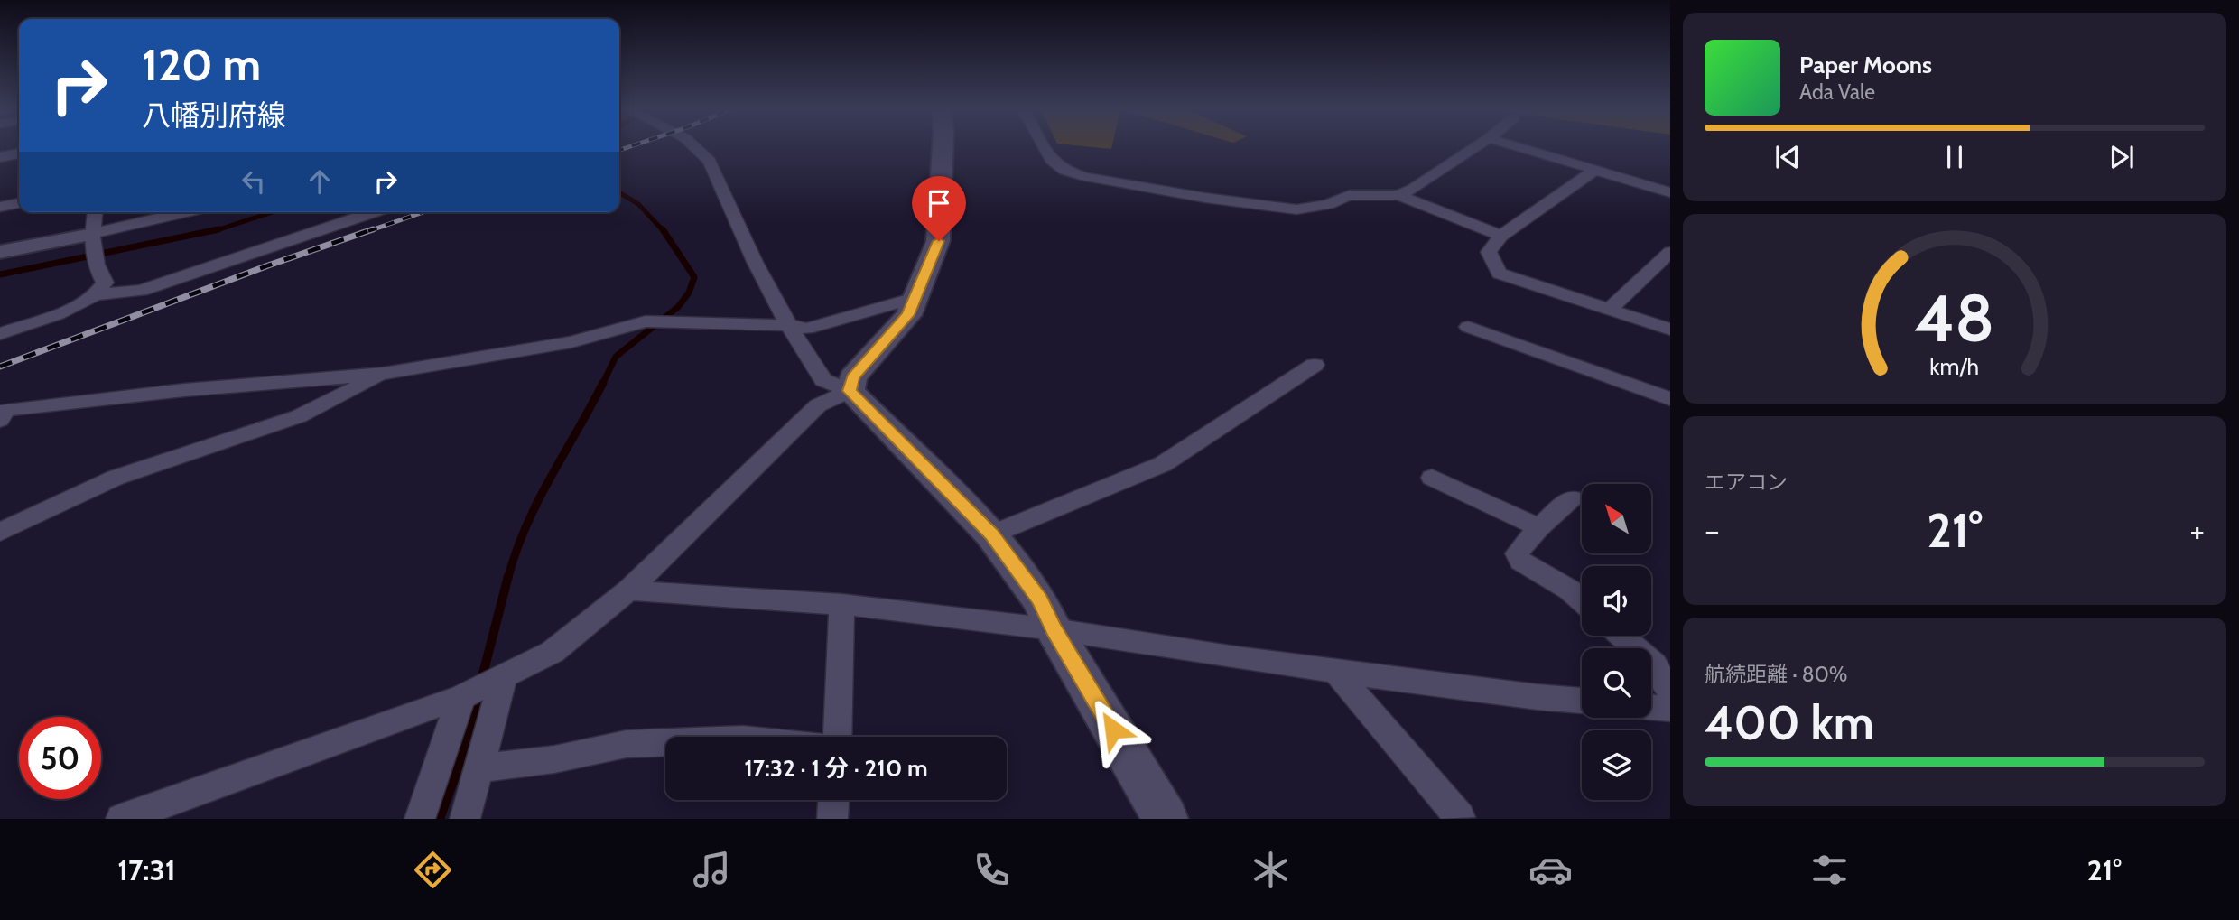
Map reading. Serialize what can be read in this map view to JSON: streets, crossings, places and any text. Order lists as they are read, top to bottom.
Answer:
{
  "north": "top left",
  "page": {
    "turn": ["120 m", "八幡別府線"],
    "song": ["Paper Moons", "Ada Vale"],
    "tile": [
      "エアコン",
      ["航続距離 · 80%", "400 km"]
    ],
    "heat": ["−", "21°", "+"],
    "limit": "50",
    "trip": "17:32 · 1 分 · 210 m",
    "tabs": ["17:31", "21°"],
    "gauge": ["48", "km/h"]
  }
}
